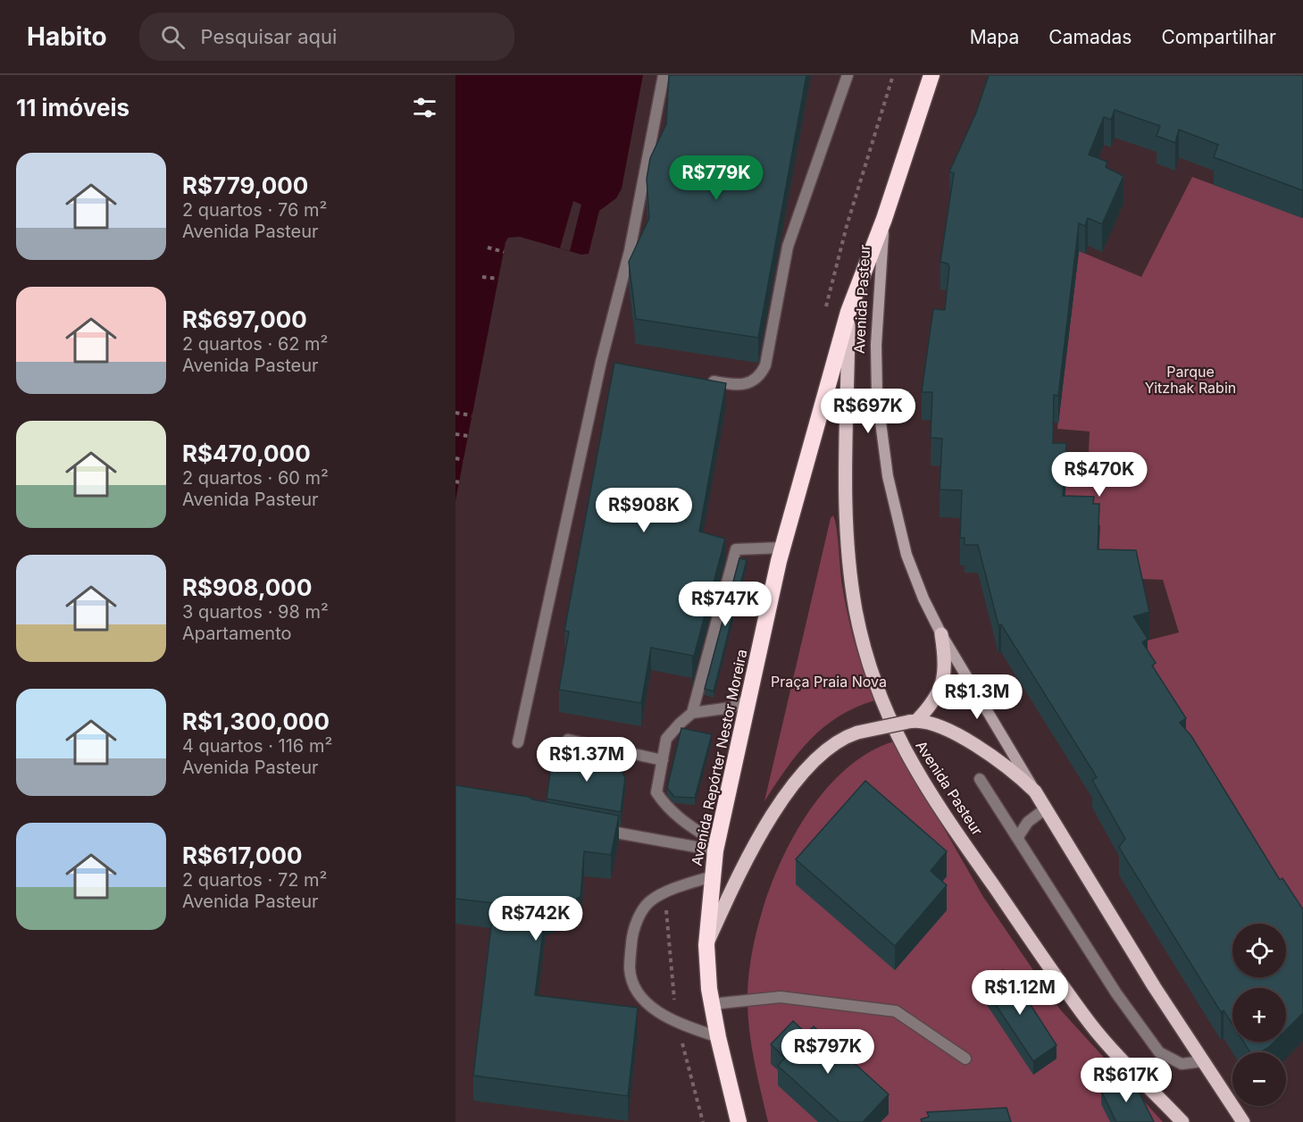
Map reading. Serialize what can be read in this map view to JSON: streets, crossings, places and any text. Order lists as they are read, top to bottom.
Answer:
{
  "streets": {
    "highway": ["Avenida Pasteur", "Avenida Repórter Nestor Moreira"]
  },
  "crossings": [
    ["Avenida Pasteur", "Avenida Repórter Nestor Moreira"]
  ],
  "parks": ["Parque Yitzhak Rabin", "Praça Praia Nova"],
  "page": {
    "header": "Habito",
    "search": "Pesquisar aqui",
    "nav": ["Mapa", "Camadas", "Compartilhar"],
    "heading": "11 imóveis",
    "list": [
      {
        "name": "R$779,000",
        "note": "2 quartos · 76 m² · Avenida Pasteur"
      },
      {
        "name": "R$697,000",
        "note": "2 quartos · 62 m² · Avenida Pasteur"
      },
      {
        "name": "R$470,000",
        "note": "2 quartos · 60 m² · Avenida Pasteur"
      },
      {
        "name": "R$908,000",
        "note": "3 quartos · 98 m² · Apartamento"
      },
      {
        "name": "R$1,300,000",
        "note": "4 quartos · 116 m² · Avenida Pasteur"
      },
      {
        "name": "R$617,000",
        "note": "2 quartos · 72 m² · Avenida Pasteur"
      }
    ],
    "price": [
      "R$779K",
      "R$697K",
      "R$470K",
      "R$908K",
      "R$747K",
      "R$1.3M",
      "R$1.37M",
      "R$742K",
      "R$1.12M",
      "R$797K",
      "R$617K"
    ],
    "map_buttons": ["+", "−"]
  }
}
